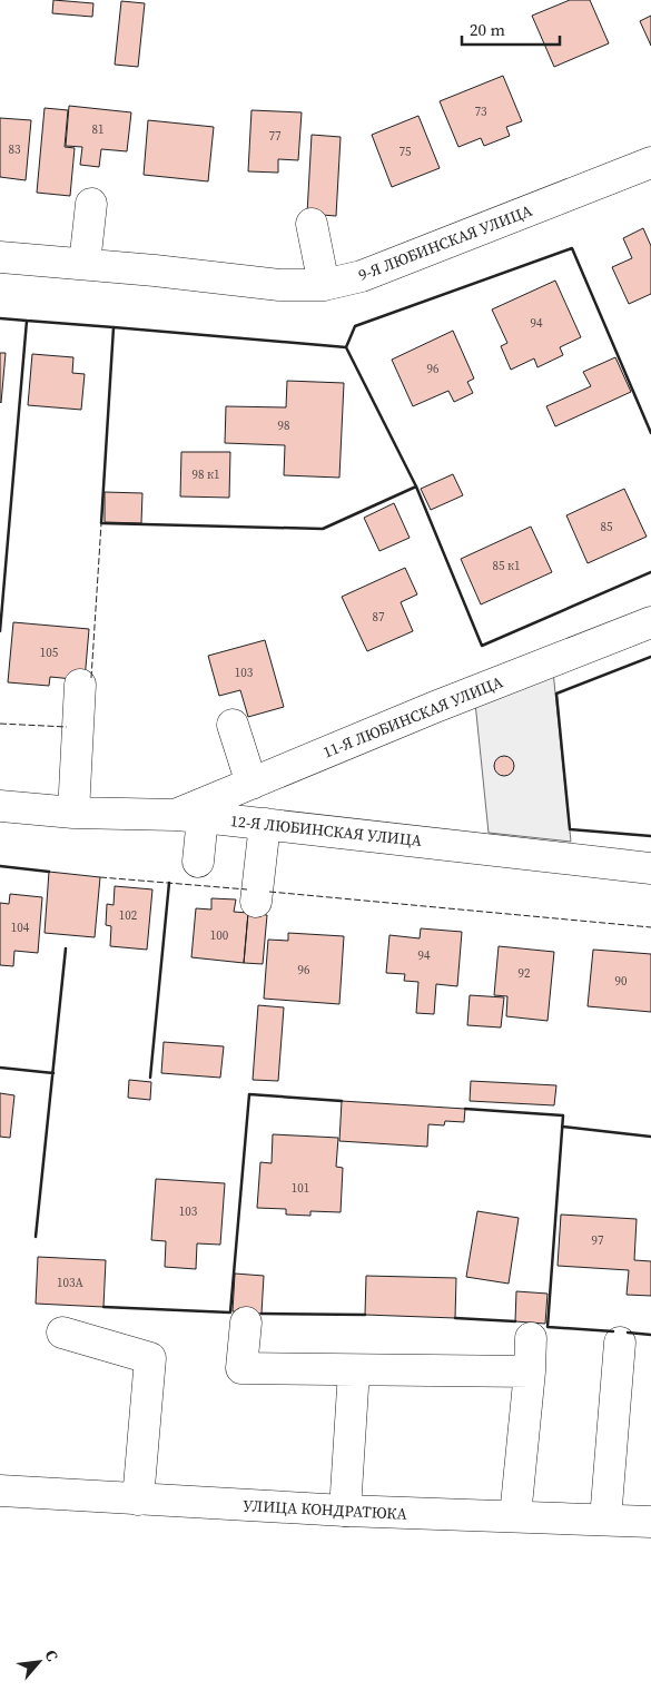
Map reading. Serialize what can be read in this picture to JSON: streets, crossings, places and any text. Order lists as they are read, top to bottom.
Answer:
{
  "streets": {
    "street": [
      "9-Я ЛЮБИНСКАЯ УЛИЦА",
      "11-Я ЛЮБИНСКАЯ УЛИЦА",
      "12-Я ЛЮБИНСКАЯ УЛИЦА",
      "УЛИЦА КОНДРАТЮКА"
    ]
  },
  "crossings": [
    ["11-Я ЛЮБИНСКАЯ УЛИЦА", "12-Я ЛЮБИНСКАЯ УЛИЦА"]
  ],
  "house_numbers": [
    "73",
    "81",
    "77",
    "83",
    "75",
    "94",
    "96",
    "98",
    "98 к1",
    "85",
    "85 к1",
    "87",
    "105",
    "103",
    "102",
    "104",
    "100",
    "94",
    "96",
    "92",
    "90",
    "101",
    "103",
    "97",
    "103А"
  ],
  "scale_bar": "20 m",
  "north": "top right"
}
